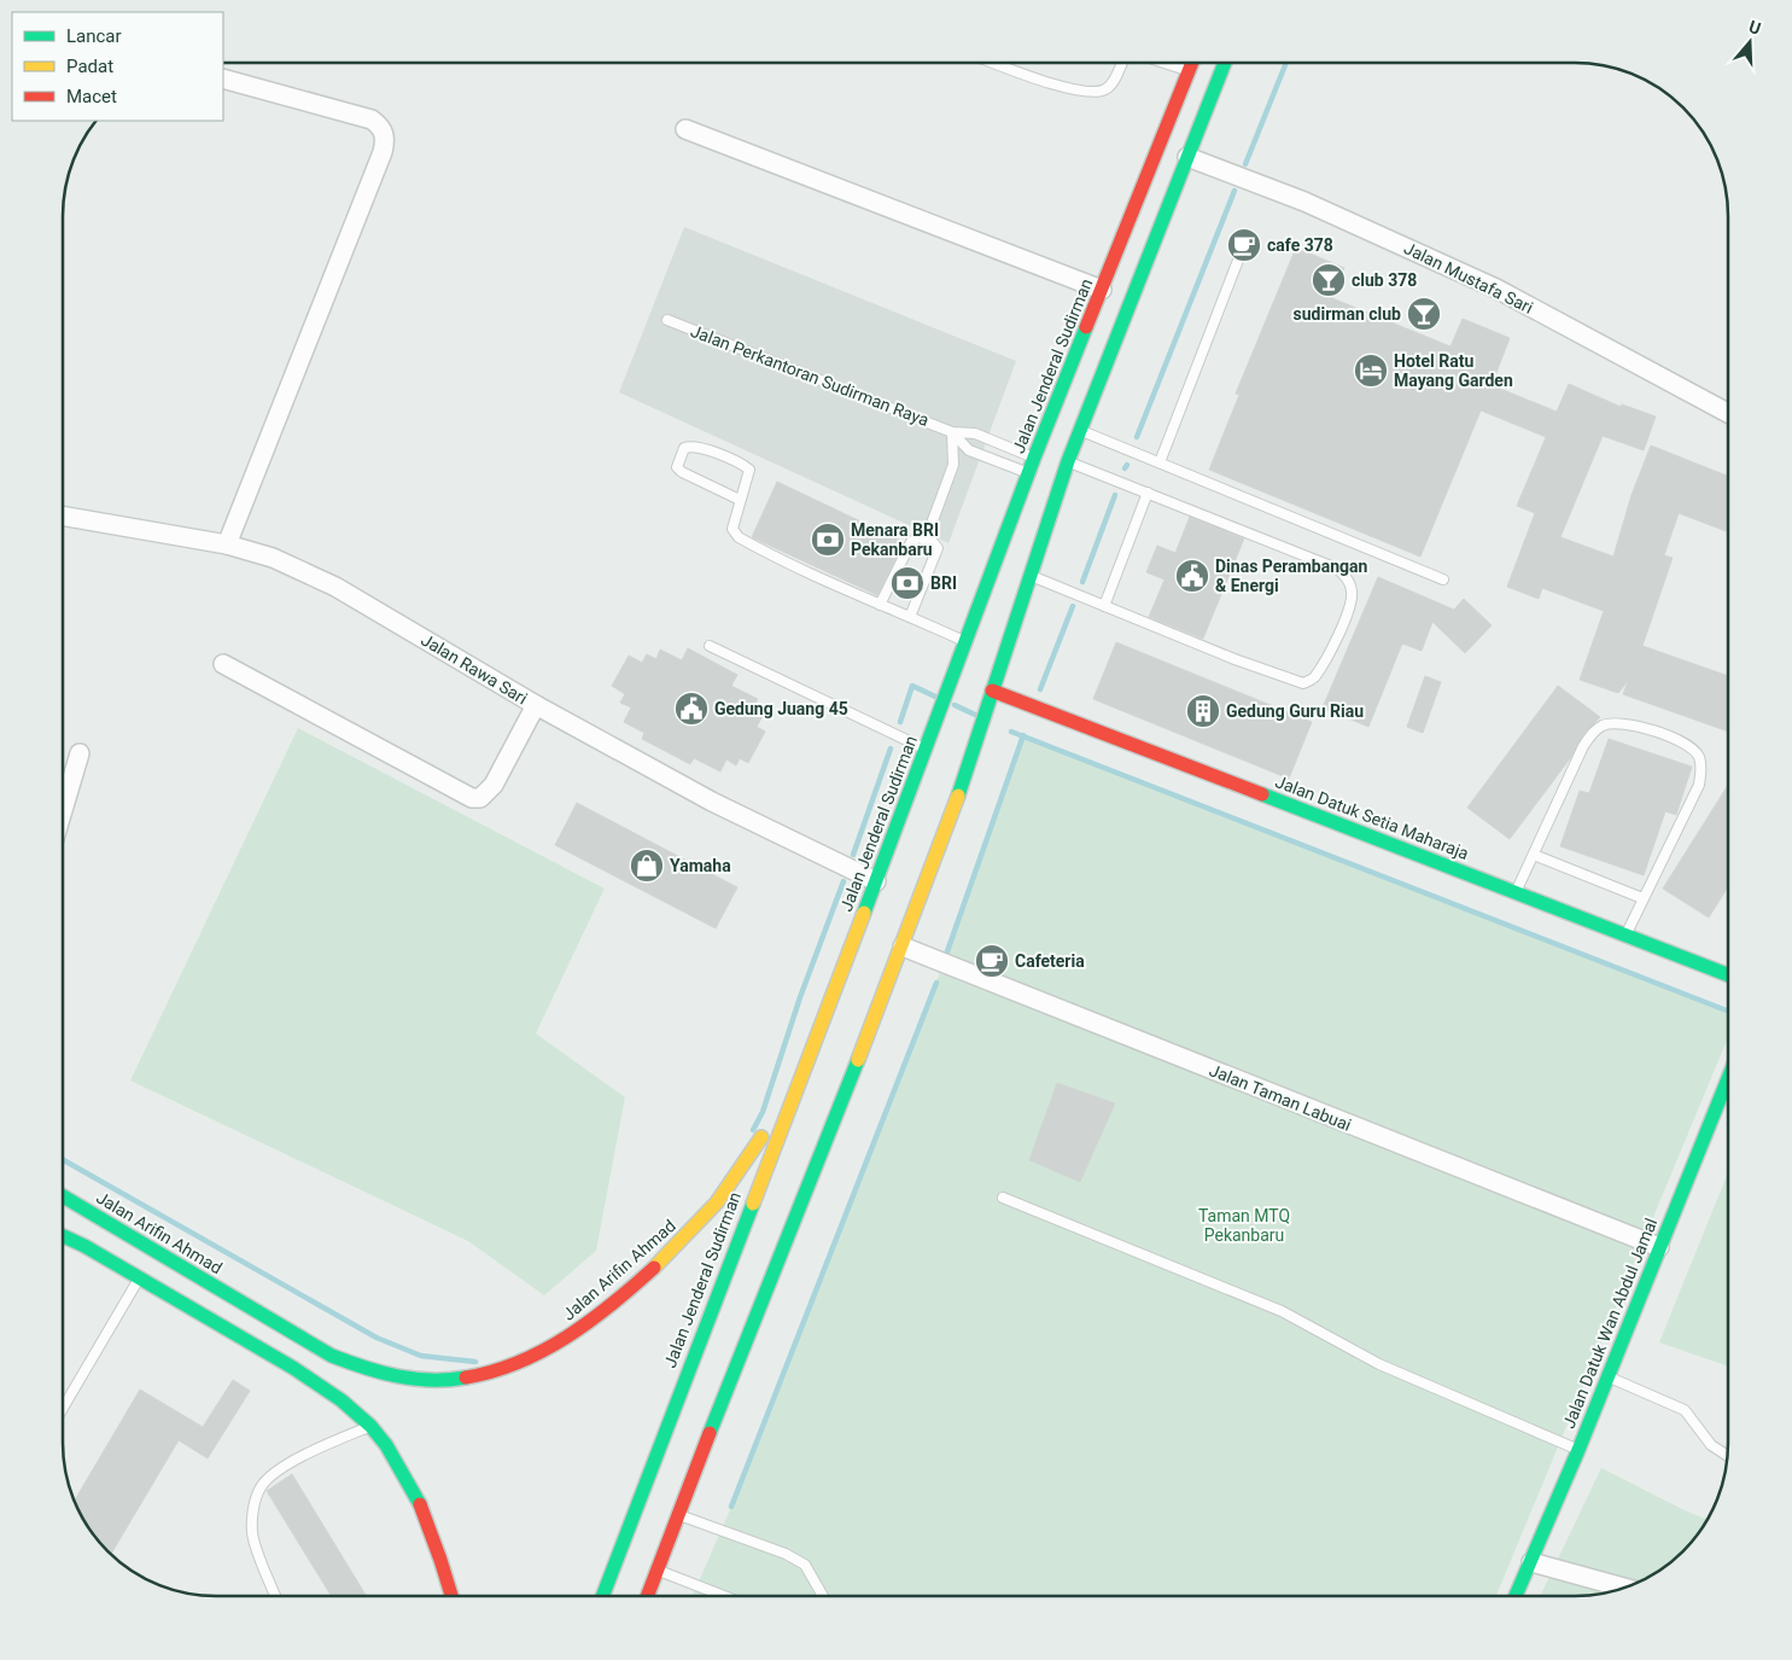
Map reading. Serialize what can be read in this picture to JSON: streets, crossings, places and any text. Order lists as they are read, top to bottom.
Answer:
{
  "streets": {
    "main road": [
      "Jalan Jenderal Sudirman",
      "Jalan Datuk Setia Maharaja",
      "Jalan Arifin Ahmad",
      "Jalan Datuk Wan Abdul Jamal"
    ],
    "street": ["Jalan Mustafa Sari", "Jalan Rawa Sari", "Jalan Taman Labuai"],
    "lane": ["Jalan Perkantoran Sudirman Raya"]
  },
  "crossings": [
    ["Jalan Jenderal Sudirman", "Jalan Perkantoran Sudirman Raya"],
    ["Jalan Jenderal Sudirman", "Jalan Rawa Sari"],
    ["Jalan Jenderal Sudirman", "Jalan Arifin Ahmad"],
    ["Jalan Taman Labuai", "Jalan Datuk Wan Abdul Jamal"]
  ],
  "parks": ["Taman MTQ Pekanbaru"],
  "places": {
    "cafe": ["cafe 378", "Cafeteria"],
    "bar": ["club 378", "sudirman club"],
    "hotel": ["Hotel Ratu Mayang Garden"],
    "bank": ["Menara BRI Pekanbaru", "BRI"],
    "public building": ["Dinas Perambangan & Energi", "Gedung Juang 45"],
    "building": ["Gedung Guru Riau"],
    "shop": ["Yamaha"]
  },
  "legend": ["Lancar", "Padat", "Macet"],
  "north": "top"
}
